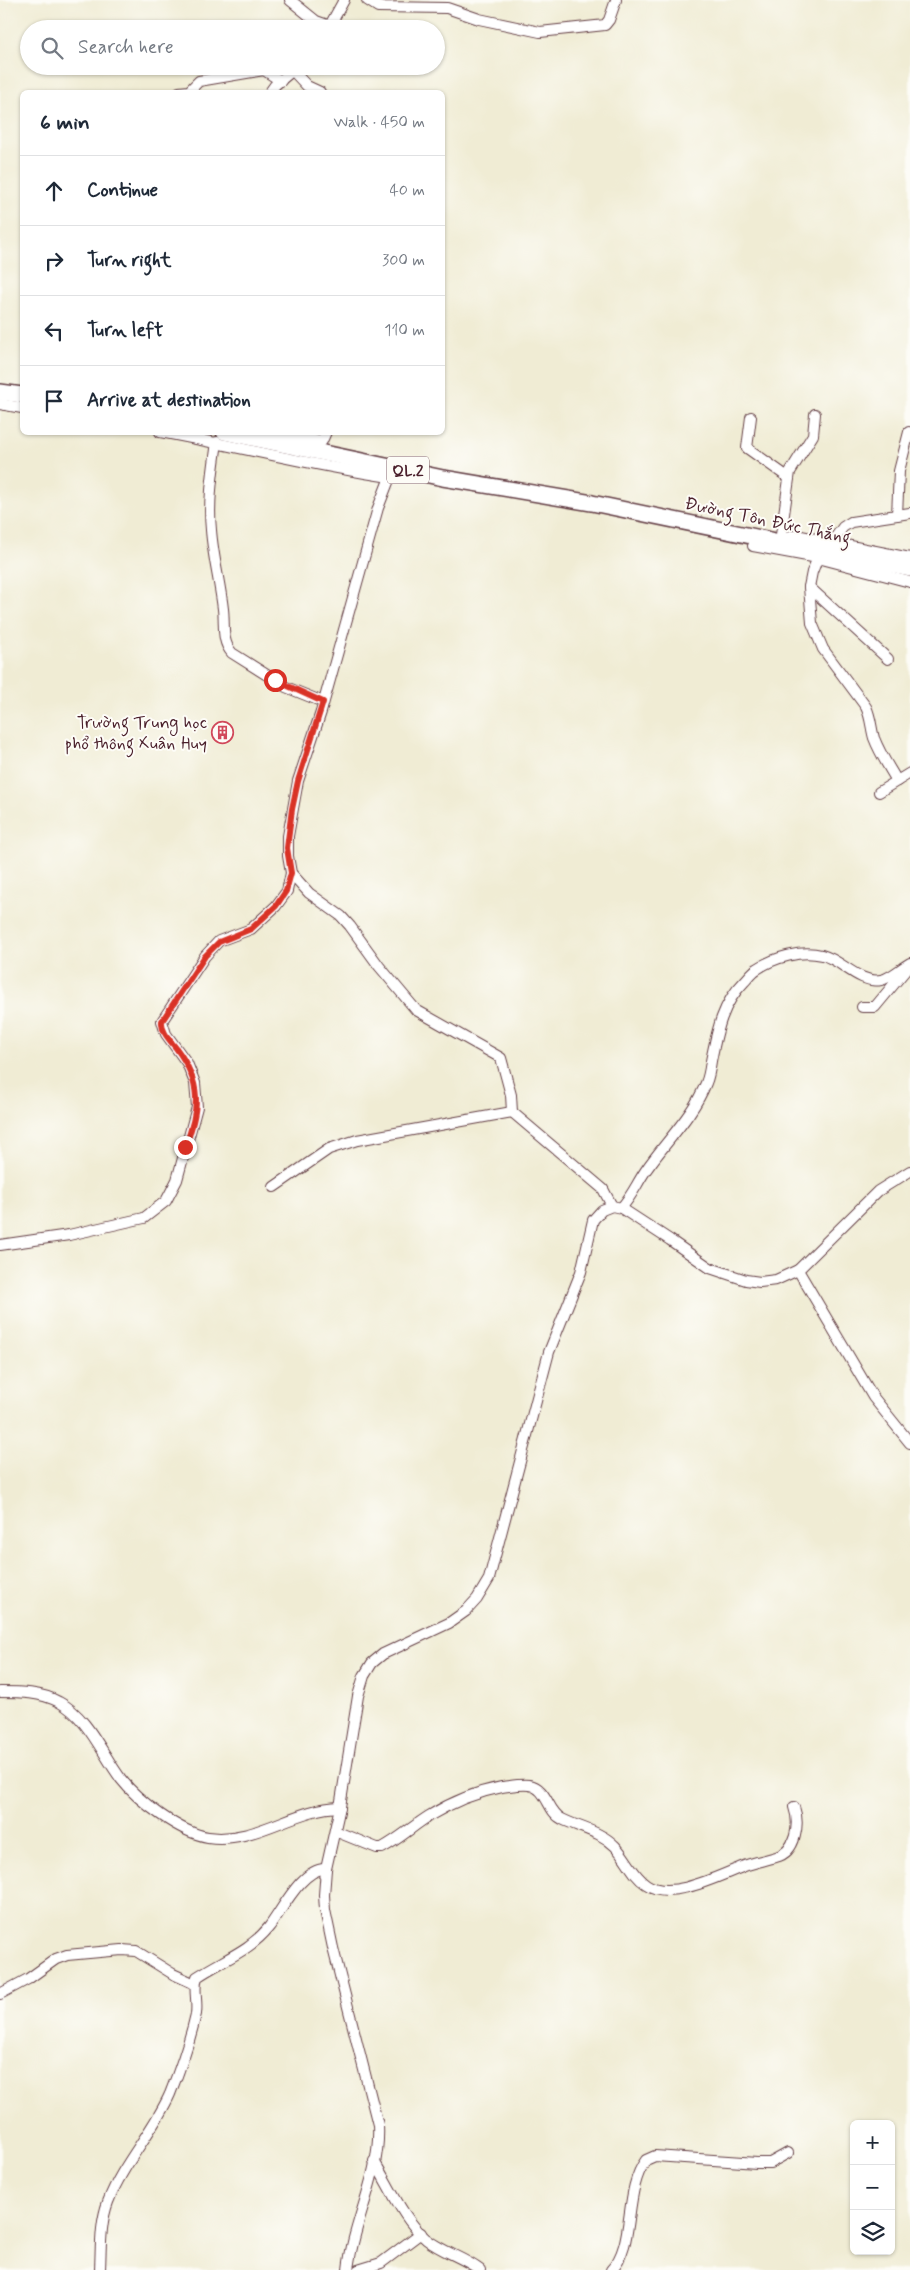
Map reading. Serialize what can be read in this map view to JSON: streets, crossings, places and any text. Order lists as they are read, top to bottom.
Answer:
{
  "streets": {
    "highway": ["QL.2", "Đường Tôn Đức Thắng"]
  },
  "crossings": [
    ["QL.2", "Đường Tôn Đức Thắng"]
  ],
  "places": {
    "building": ["Trường Trung học phổ thông Xuân Huy"]
  },
  "page": {
    "search": "Search here",
    "heading": ["6 min", "Walk · 450 m"],
    "list": [
      ["Continue", "40 m"],
      ["Turn right", "300 m"],
      ["Turn left", "110 m"],
      "Arrive at destination"
    ],
    "map_buttons": ["+", "−"]
  }
}
